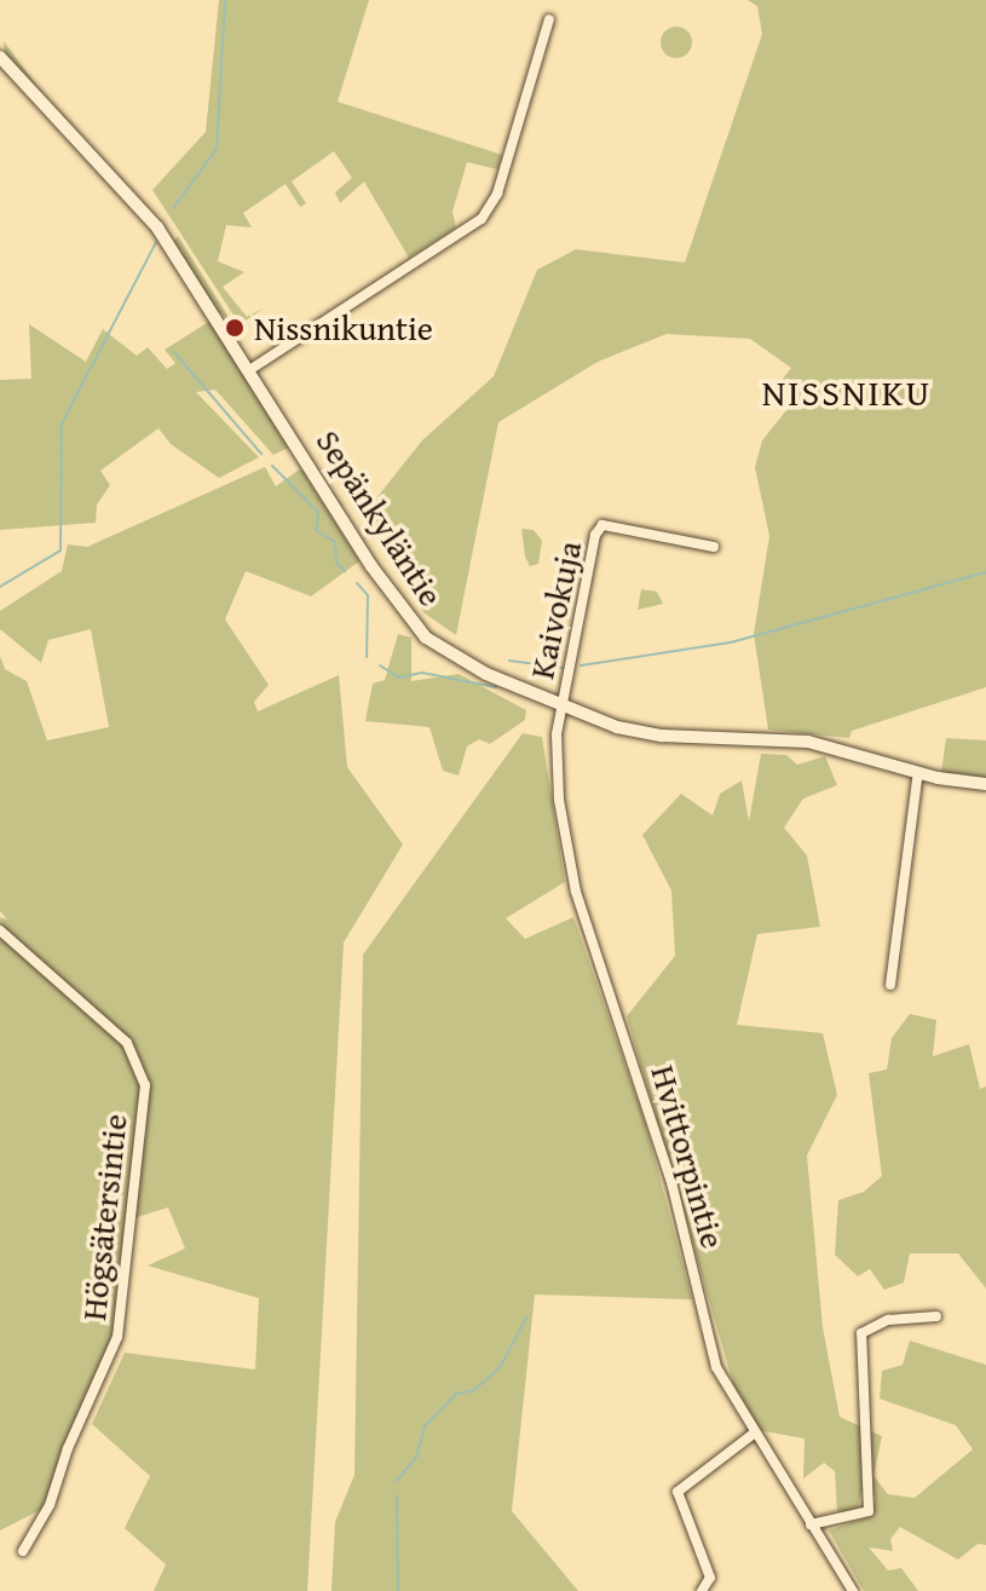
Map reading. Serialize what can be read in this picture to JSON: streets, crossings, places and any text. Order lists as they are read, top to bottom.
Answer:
{
  "streets": {
    "street": [
      "Sepänkyläntie",
      "Kaivokuja",
      "Hvittorpintie",
      "Högsätersintie"
    ]
  },
  "crossings": [
    ["Sepänkyläntie", "Kaivokuja"],
    ["Sepänkyläntie", "Hvittorpintie"],
    ["Kaivokuja", "Hvittorpintie"]
  ],
  "districts": ["NISSNIKU"],
  "places": ["Nissnikuntie"]
}
